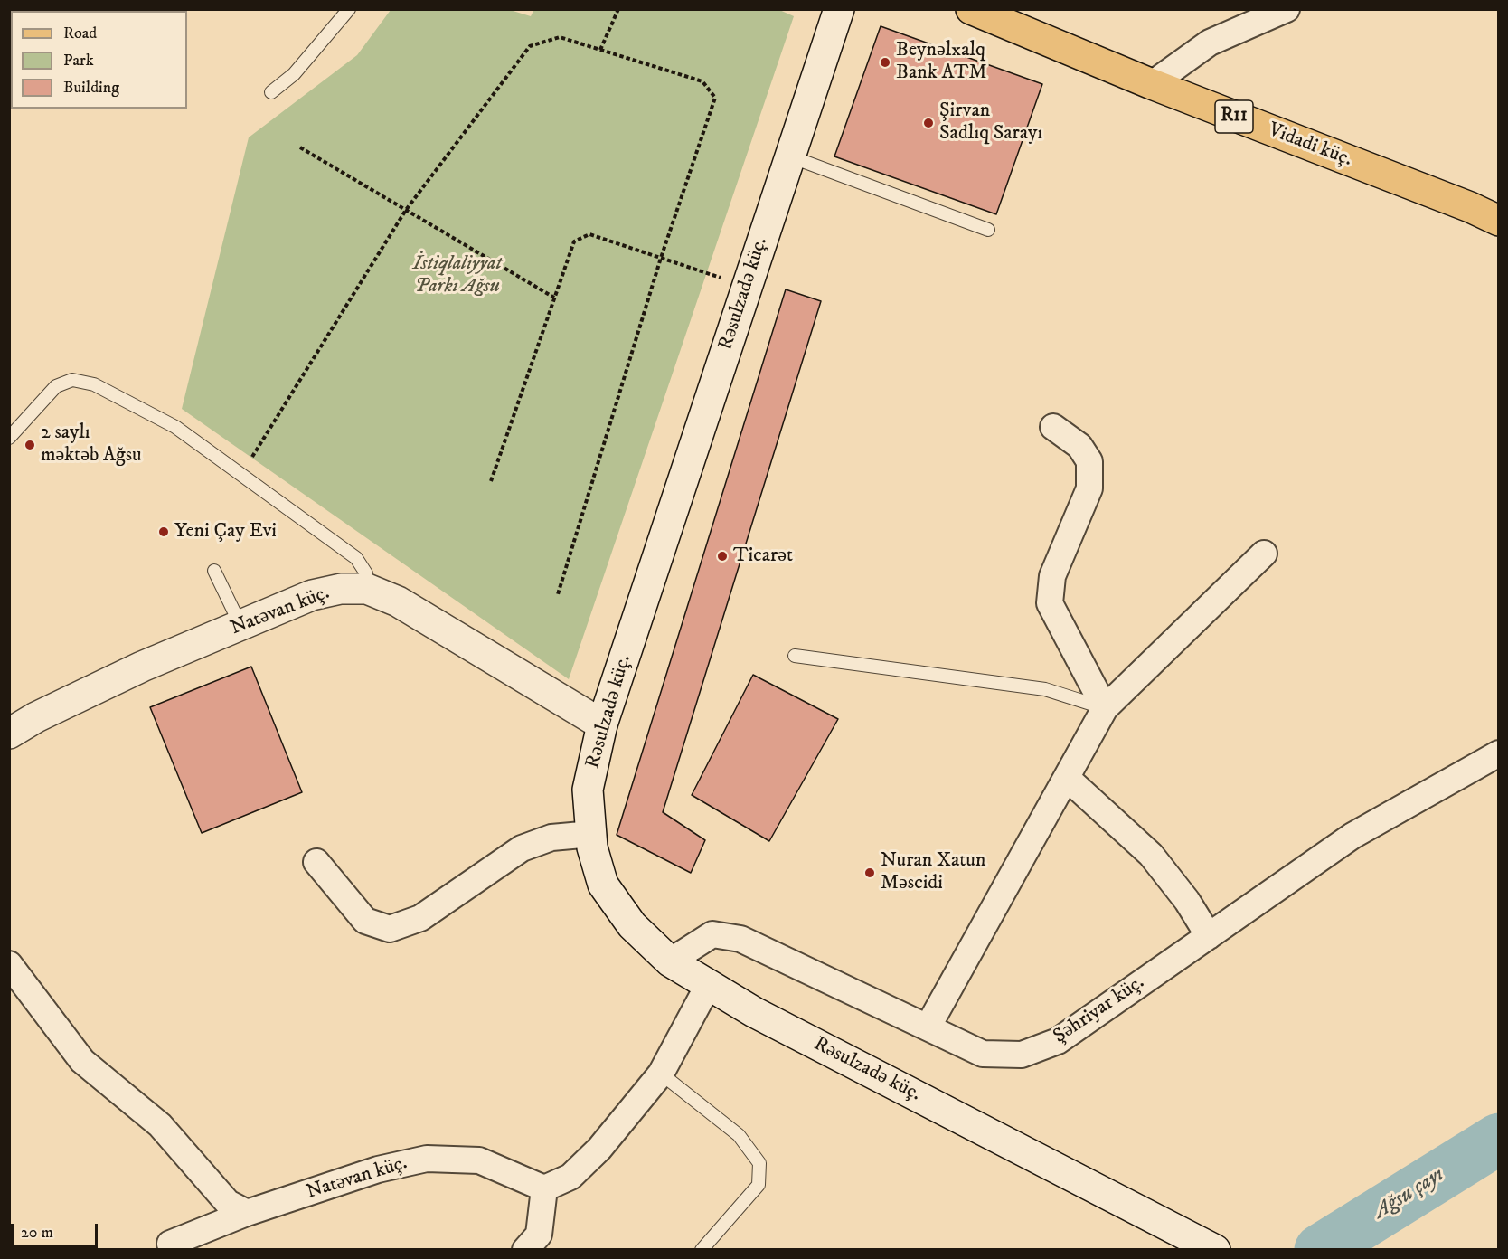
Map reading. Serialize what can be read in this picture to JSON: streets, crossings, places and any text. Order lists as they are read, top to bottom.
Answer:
{
  "streets": {
    "main road": [
      "R11",
      "Vidadi küç.",
      "Rəsulzadə küç.",
      "Natəvan küç."
    ],
    "street": ["Şəhriyar küç."]
  },
  "crossings": [
    ["Rəsulzadə küç.", "Natəvan küç."],
    ["Rəsulzadə küç.", "Şəhriyar küç."]
  ],
  "water": ["Ağsu çayı"],
  "parks": ["İstiqlaliyyat Parkı Ağsu"],
  "places": [
    "Beynəlxalq Bank ATM",
    "Şirvan Sadlıq Sarayı",
    "2 saylı məktəb Ağsu",
    "Yeni Çay Evi",
    "Ticarət",
    "Nuran Xatun Məscidi"
  ],
  "legend": ["Road", "Park", "Building"],
  "scale_bar": "20 m"
}
